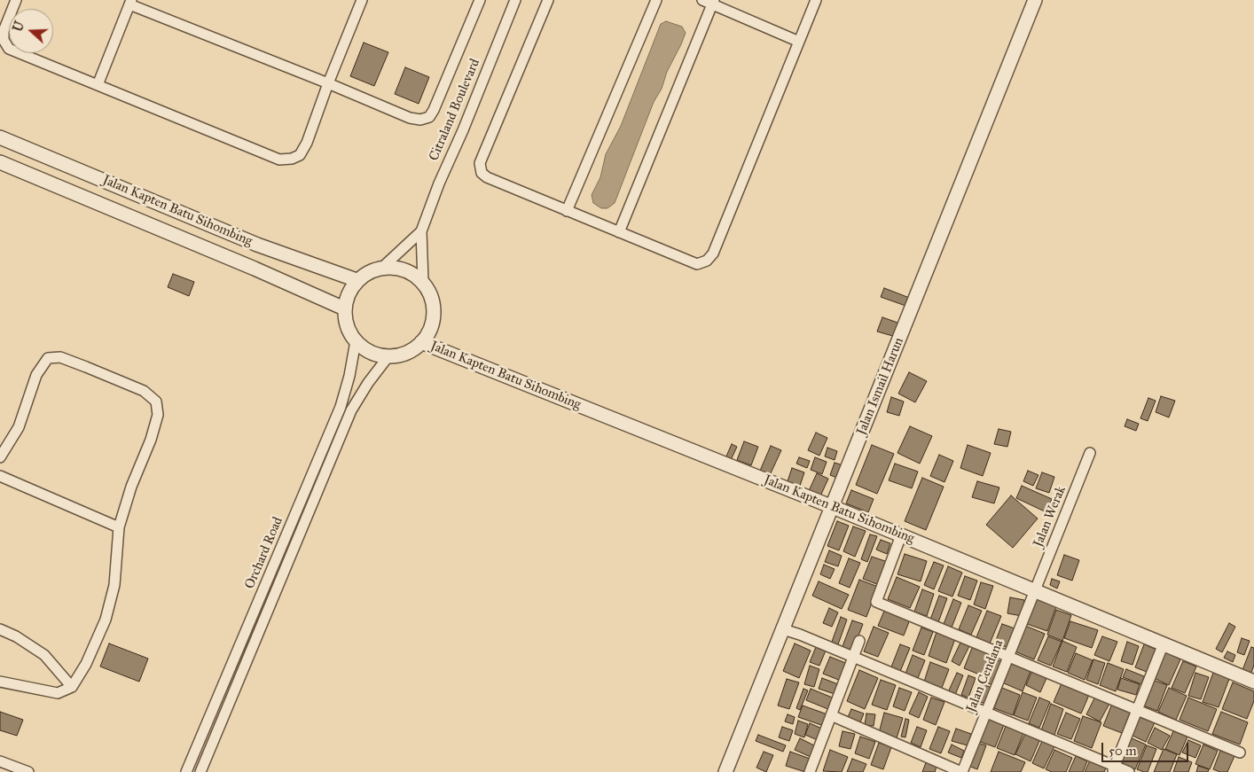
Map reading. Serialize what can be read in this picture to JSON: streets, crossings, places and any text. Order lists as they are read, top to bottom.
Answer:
{
  "streets": {
    "street": [
      "Citraland Boulevard",
      "Jalan Kapten Batu Sihombing",
      "Jalan Ismail Harun",
      "Jalan Werak",
      "Orchard Road",
      "Jalan Cendana"
    ]
  },
  "crossings": [
    ["Citraland Boulevard", "Jalan Kapten Batu Sihombing"],
    ["Citraland Boulevard", "Orchard Road"],
    ["Jalan Kapten Batu Sihombing", "Jalan Ismail Harun"],
    ["Jalan Kapten Batu Sihombing", "Jalan Werak"],
    ["Jalan Kapten Batu Sihombing", "Orchard Road"],
    ["Jalan Kapten Batu Sihombing", "Jalan Cendana"],
    ["Jalan Werak", "Jalan Cendana"]
  ],
  "scale_bar": "50 m",
  "north": "left"
}
